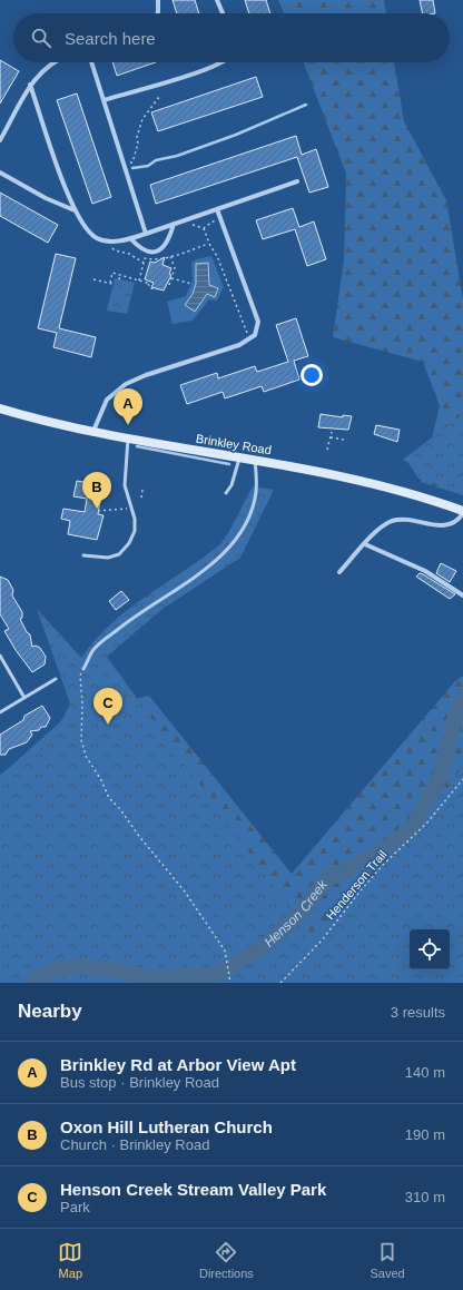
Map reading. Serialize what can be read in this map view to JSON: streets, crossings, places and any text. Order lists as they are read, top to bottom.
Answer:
{
  "streets": {
    "main road": ["Brinkley Road"],
    "path": ["Henderson Trail"]
  },
  "water": ["Henson Creek"],
  "page": {
    "search": "Search here",
    "pins": ["A", "B", "C"],
    "heading": ["Nearby", "3 results"],
    "list": [
      {
        "mark": "A",
        "name": "Brinkley Rd at Arbor View Apt",
        "note": "Bus stop · Brinkley Road",
        "value": "140 m"
      },
      {
        "mark": "B",
        "name": "Oxon Hill Lutheran Church",
        "note": "Church · Brinkley Road",
        "value": "190 m"
      },
      {
        "mark": "C",
        "name": "Henson Creek Stream Valley Park",
        "note": "Park",
        "value": "310 m"
      }
    ],
    "nav": ["Map", "Directions", "Saved"]
  }
}
